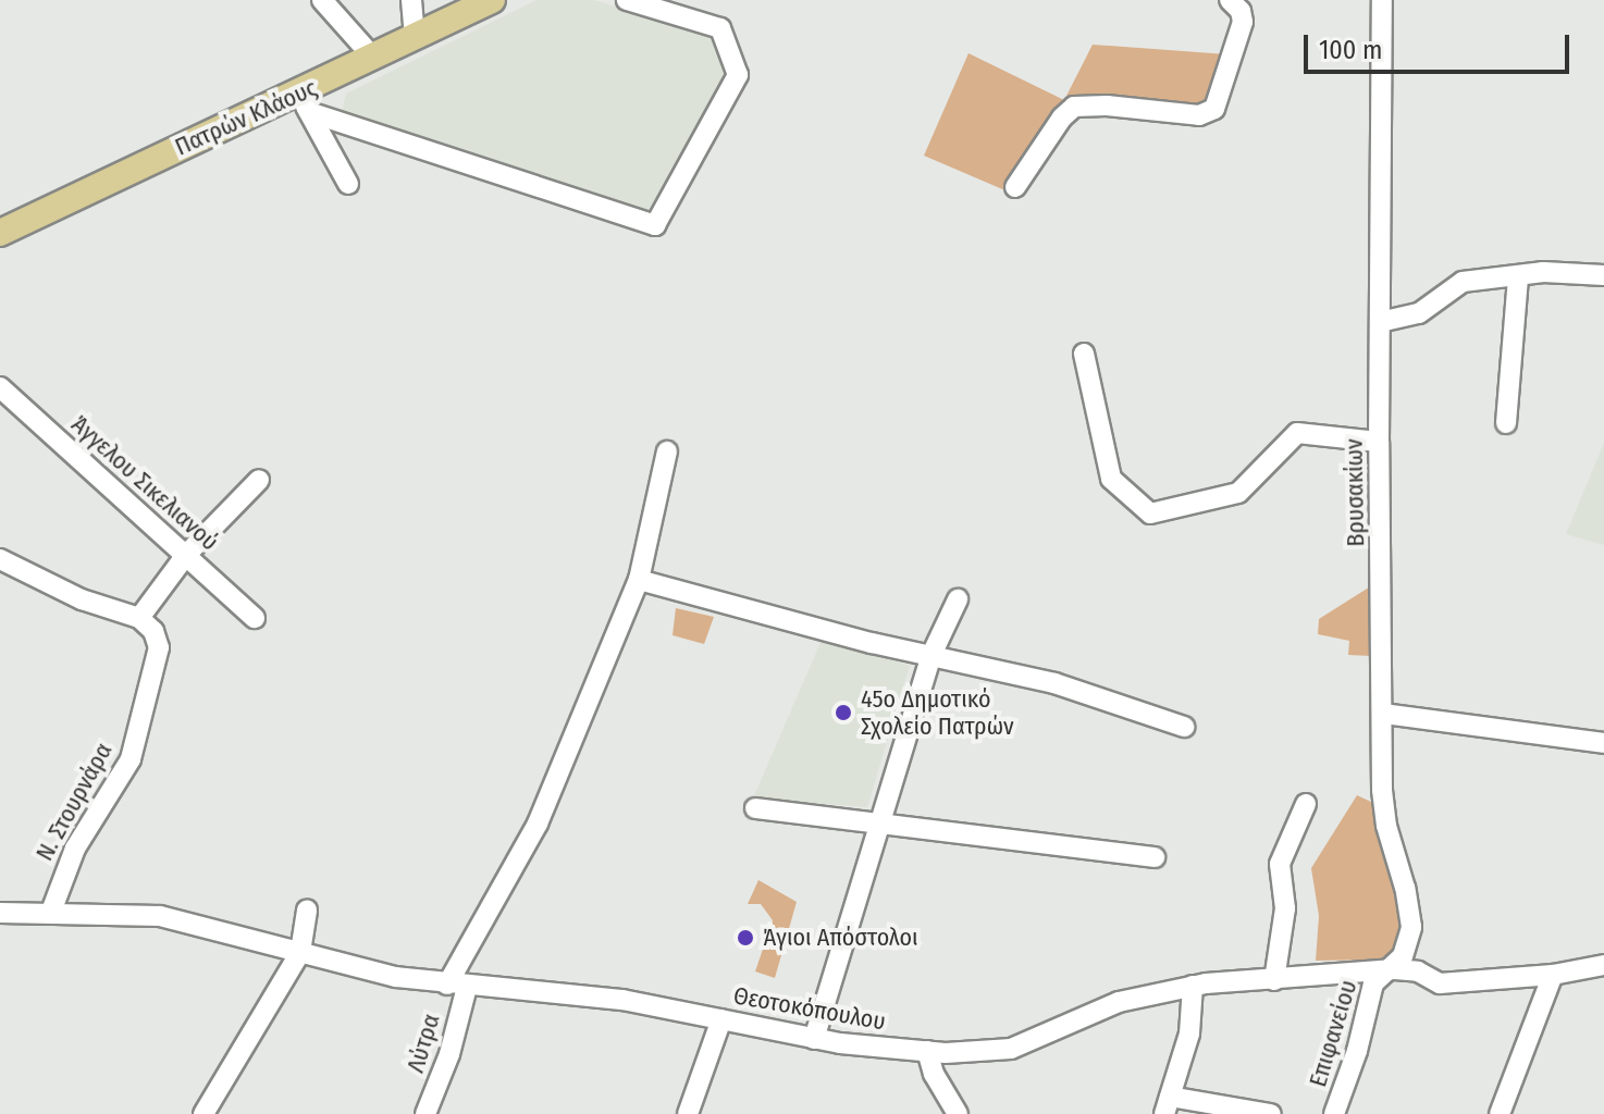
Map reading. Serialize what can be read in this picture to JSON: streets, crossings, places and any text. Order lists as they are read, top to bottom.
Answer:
{
  "streets": {
    "main road": ["Πατρών Κλάους"],
    "street": [
      "Άγγελου Σικελιανού",
      "Βρυσακίων",
      "N. Στουρνάρα",
      "Θεοτοκόπουλου",
      "Επιφανείου",
      "Λύτρα"
    ]
  },
  "crossings": [
    ["Βρυσακίων", "Θεοτοκόπουλου"],
    ["Βρυσακίων", "Επιφανείου"],
    ["N. Στουρνάρα", "Θεοτοκόπουλου"],
    ["Θεοτοκόπουλου", "Επιφανείου"],
    ["Θεοτοκόπουλου", "Λύτρα"]
  ],
  "places": ["45ο Δημοτικό Σχολείο Πατρών", "Άγιοι Απόστολοι"],
  "scale_bar": "100 m"
}
